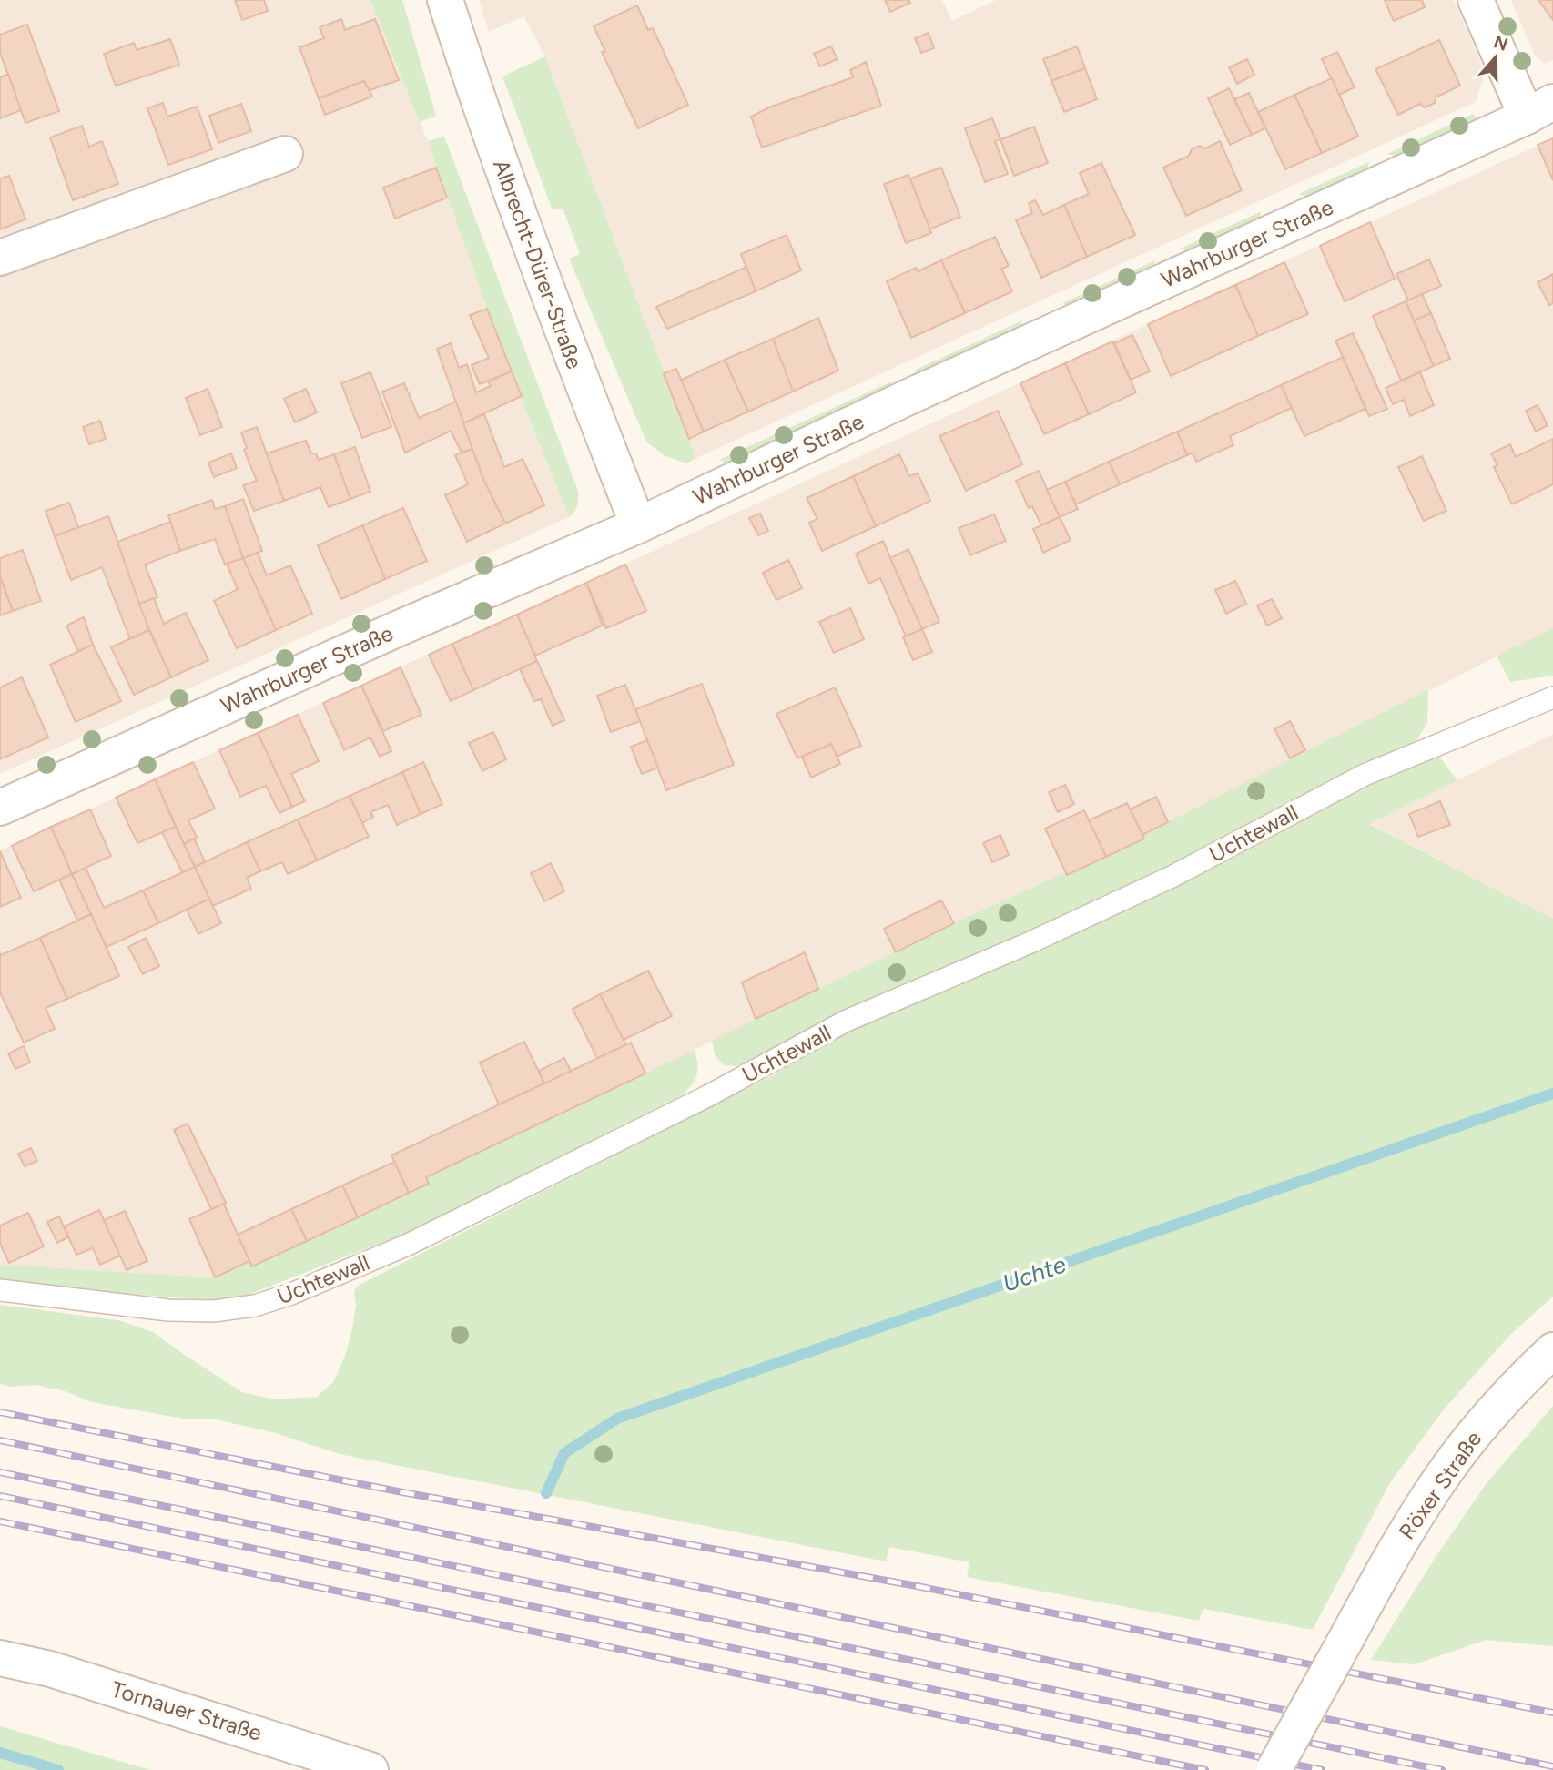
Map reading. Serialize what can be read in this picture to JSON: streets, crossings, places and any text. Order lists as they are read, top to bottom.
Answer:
{
  "streets": {
    "street": [
      "Wahrburger Straße",
      "Albrecht-Dürer-Straße",
      "Röxer Straße",
      "Tornauer Straße"
    ],
    "lane": ["Uchtewall"]
  },
  "crossings": [
    ["Wahrburger Straße", "Albrecht-Dürer-Straße"]
  ],
  "water": ["Uchte"],
  "north": "top"
}
